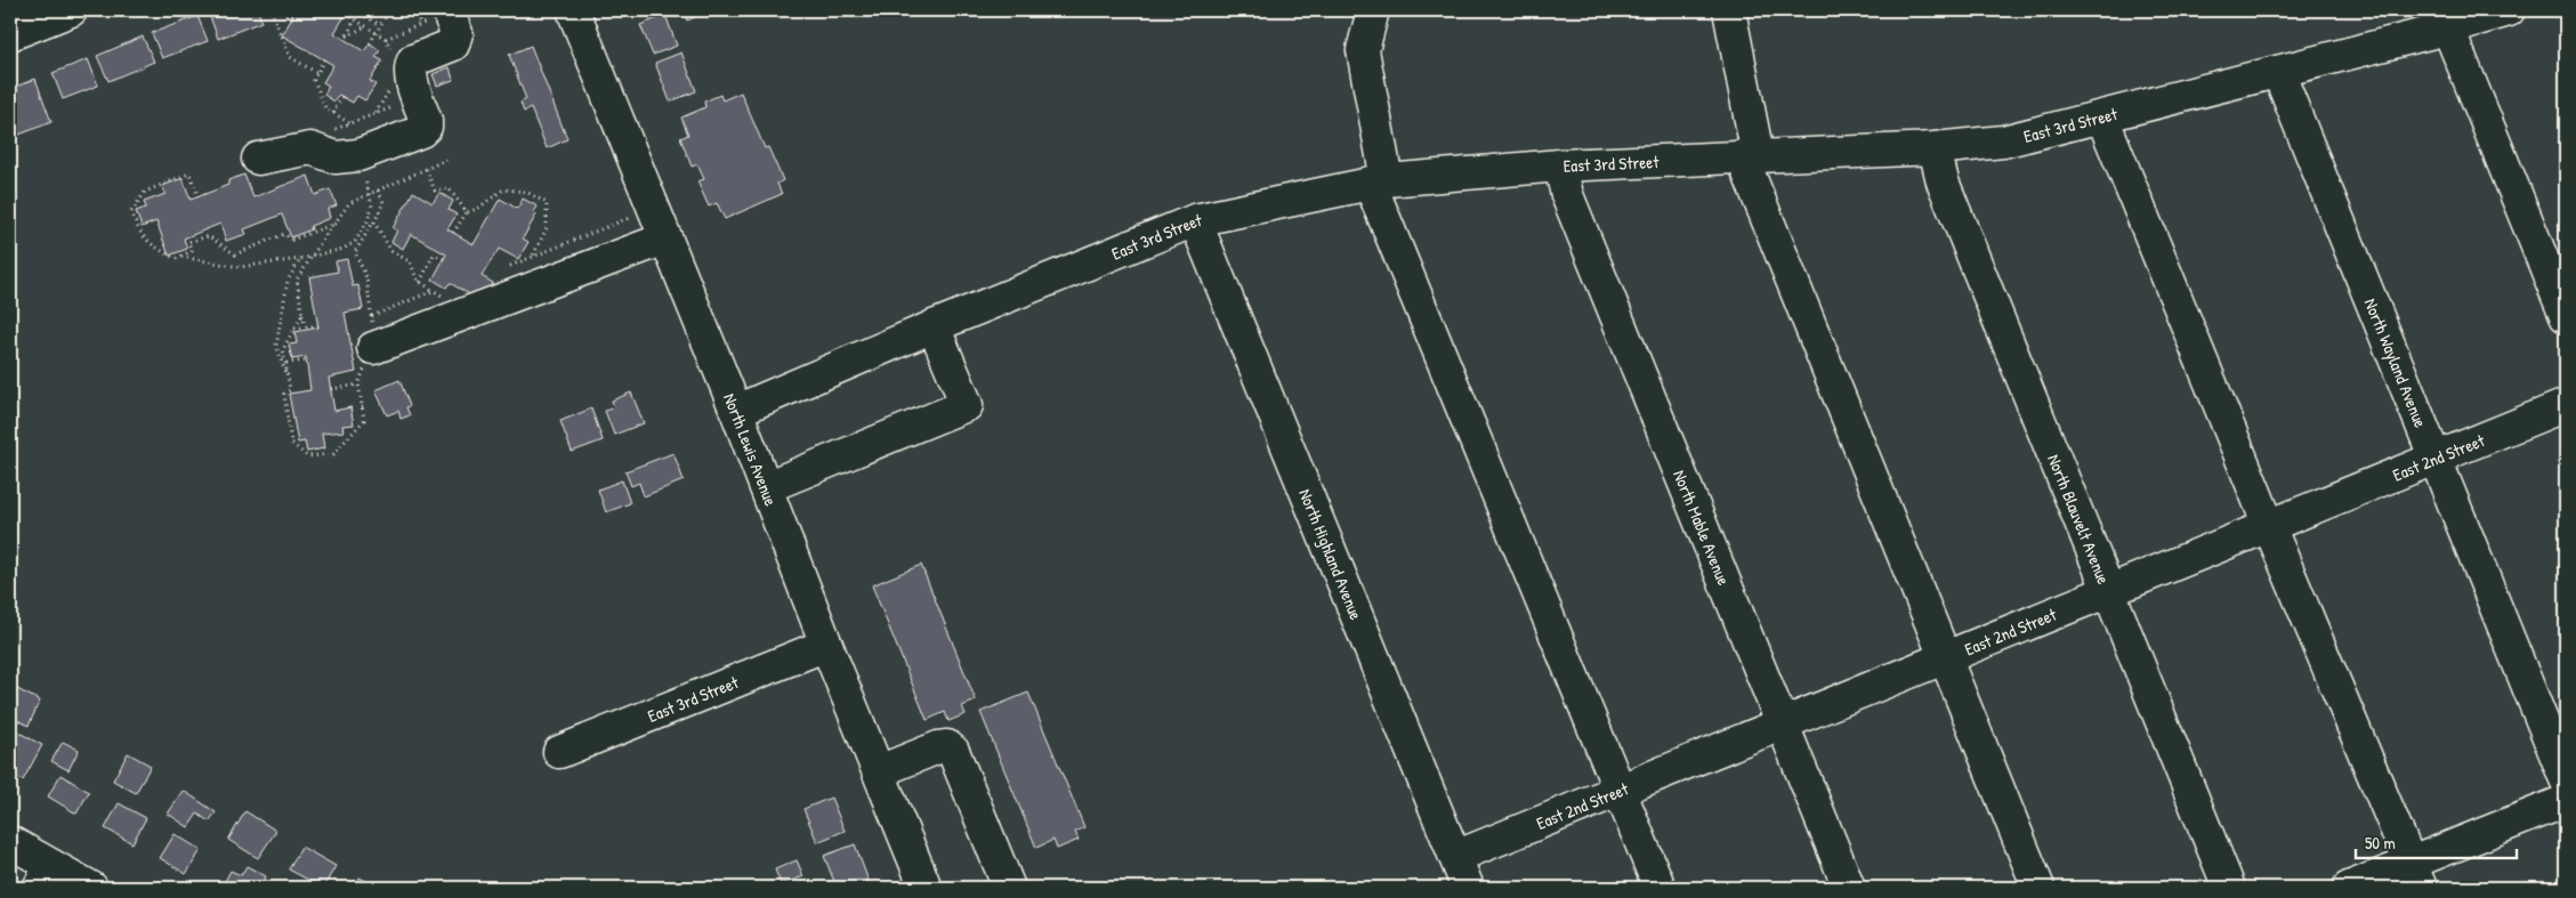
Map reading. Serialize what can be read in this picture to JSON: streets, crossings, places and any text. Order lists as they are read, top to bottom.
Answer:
{
  "streets": {
    "street": [
      "East 3rd Street",
      "North Wayland Avenue",
      "North Lewis Avenue",
      "East 2nd Street",
      "North Blauvelt Avenue",
      "North Mable Avenue",
      "North Highland Avenue"
    ]
  },
  "crossings": [
    ["East 3rd Street", "North Wayland Avenue"],
    ["East 3rd Street", "North Lewis Avenue"],
    ["East 3rd Street", "North Blauvelt Avenue"],
    ["East 3rd Street", "North Mable Avenue"],
    ["East 3rd Street", "North Highland Avenue"],
    ["North Wayland Avenue", "East 2nd Street"],
    ["East 2nd Street", "North Blauvelt Avenue"],
    ["East 2nd Street", "North Mable Avenue"],
    ["East 2nd Street", "North Highland Avenue"]
  ],
  "scale_bar": "50 m"
}
